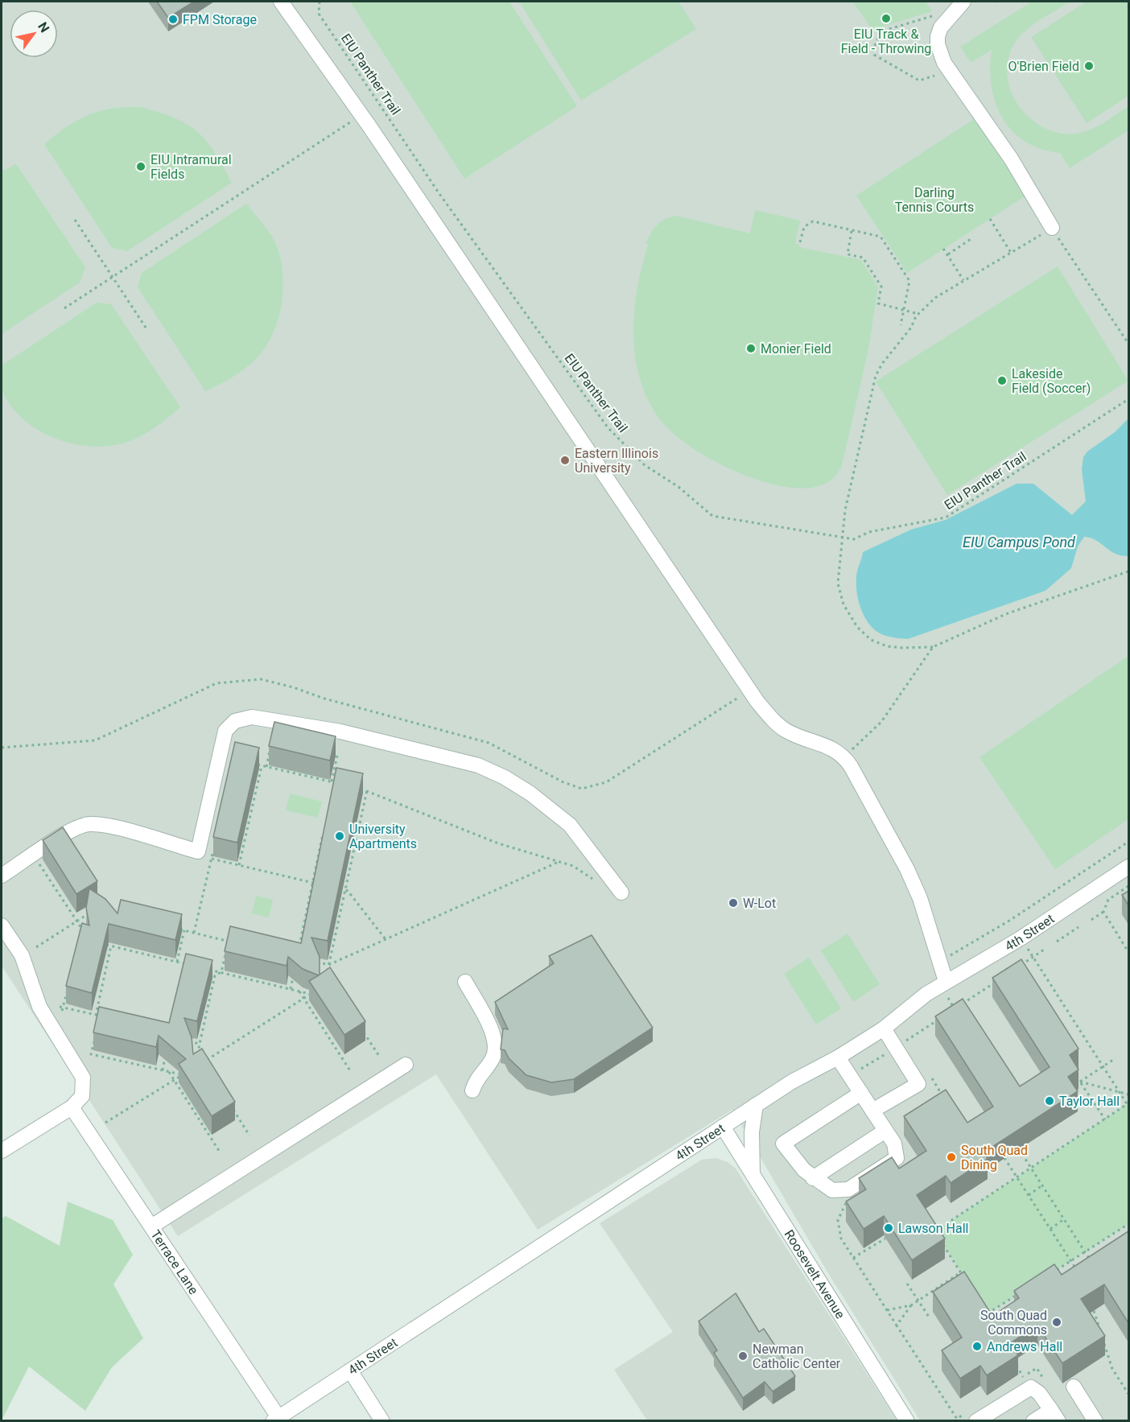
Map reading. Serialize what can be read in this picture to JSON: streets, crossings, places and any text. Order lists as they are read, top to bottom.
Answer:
{
  "streets": {
    "street": ["4th Street", "Terrace Lane", "Roosevelt Avenue"],
    "path": ["EIU Panther Trail"]
  },
  "crossings": [
    ["4th Street", "Terrace Lane"],
    ["4th Street", "Roosevelt Avenue"]
  ],
  "water": ["EIU Campus Pond"],
  "parks": ["Darling Tennis Courts"],
  "places": [
    "EIU Track & Field - Throwing",
    "FPM Storage",
    "O'Brien Field",
    "EIU Intramural Fields",
    "Monier Field",
    "Lakeside Field (Soccer)",
    "Eastern Illinois University",
    "University Apartments",
    "W-Lot",
    "Taylor Hall",
    "South Quad Dining",
    "Lawson Hall",
    "South Quad Commons",
    "Andrews Hall",
    "Newman Catholic Center"
  ],
  "north": "top right"
}
